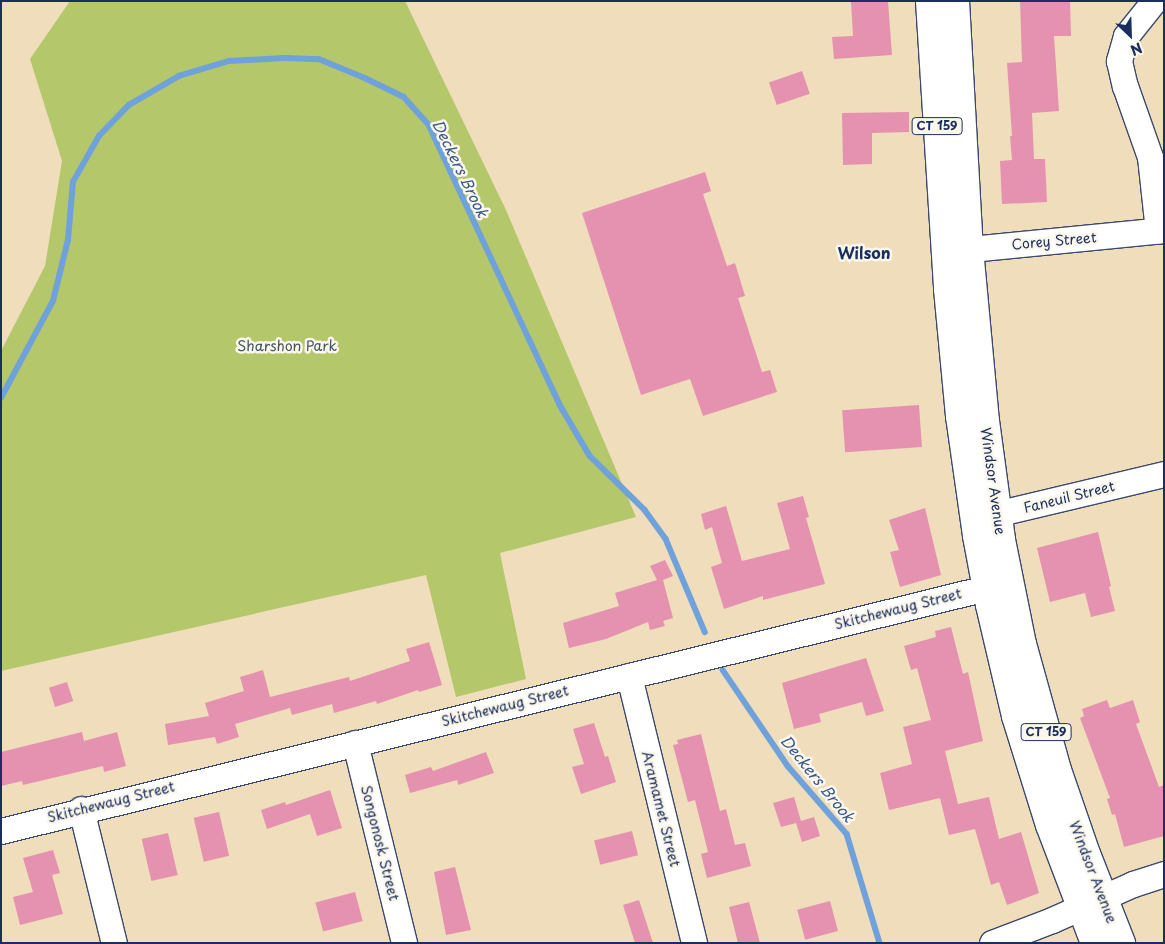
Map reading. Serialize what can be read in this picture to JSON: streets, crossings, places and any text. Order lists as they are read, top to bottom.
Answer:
{
  "streets": {
    "main road": ["CT 159", "Windsor Avenue"],
    "street": [
      "Corey Street",
      "Faneuil Street",
      "Skitchewaug Street",
      "Aramamet Street",
      "Songonosk Street"
    ]
  },
  "crossings": [
    ["Corey Street", "Windsor Avenue"],
    ["Windsor Avenue", "Faneuil Street"],
    ["Windsor Avenue", "Skitchewaug Street"],
    ["Skitchewaug Street", "Aramamet Street"],
    ["Skitchewaug Street", "Songonosk Street"]
  ],
  "districts": ["Wilson"],
  "water": ["Deckers Brook"],
  "parks": ["Sharshon Park"],
  "north": "bottom right"
}
